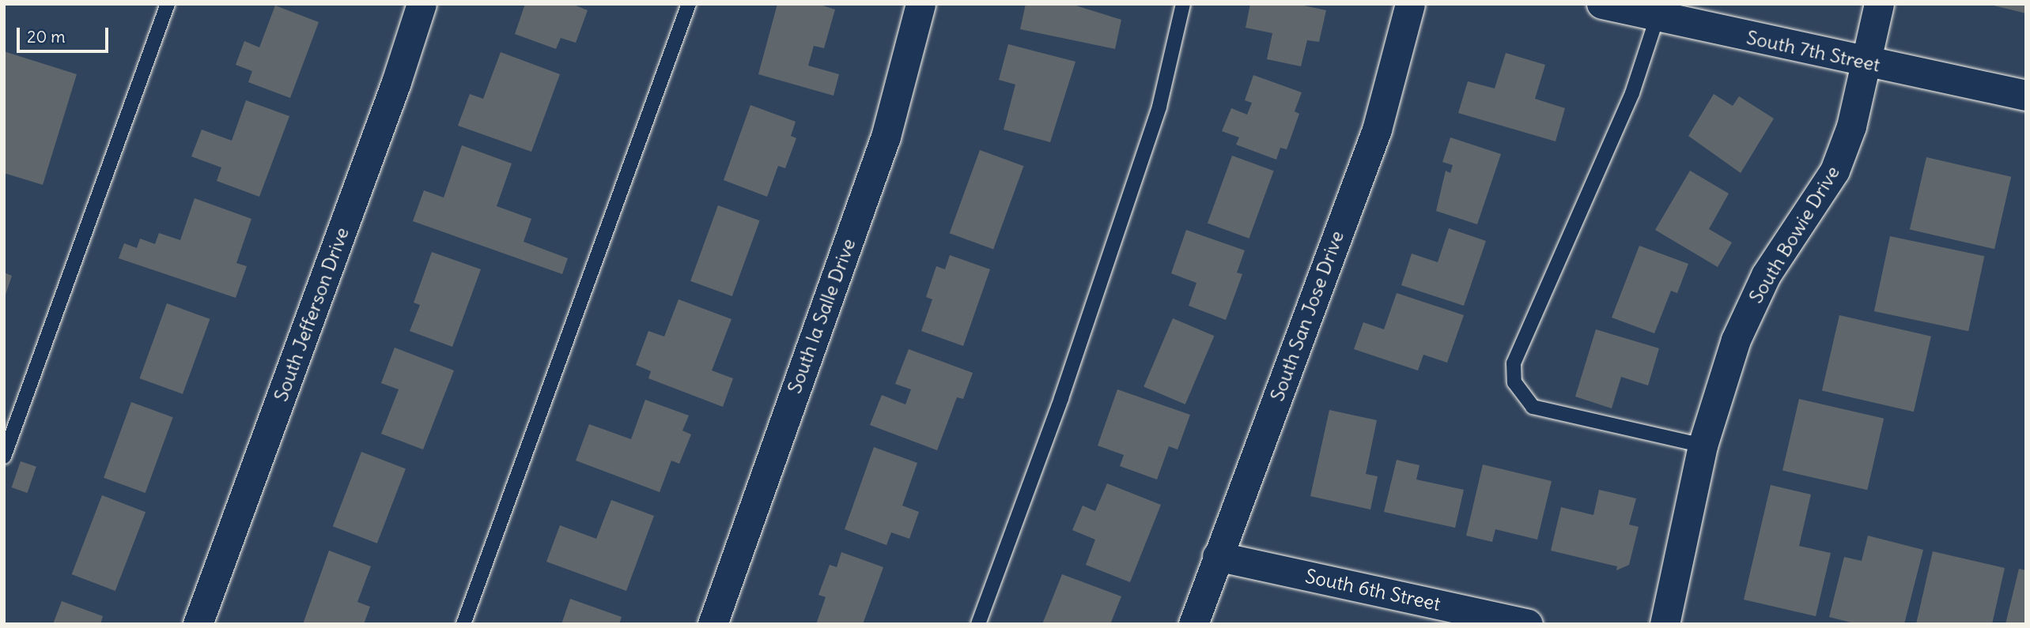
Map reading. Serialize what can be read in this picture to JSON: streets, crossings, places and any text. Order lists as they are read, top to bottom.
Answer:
{
  "streets": {
    "main road": ["South 7th Street"],
    "street": [
      "South Bowie Drive",
      "South Jefferson Drive",
      "South la Salle Drive",
      "South San Jose Drive",
      "South 6th Street"
    ]
  },
  "crossings": [
    ["South 7th Street", "South Bowie Drive"],
    ["South San Jose Drive", "South 6th Street"]
  ],
  "scale_bar": "20 m"
}
